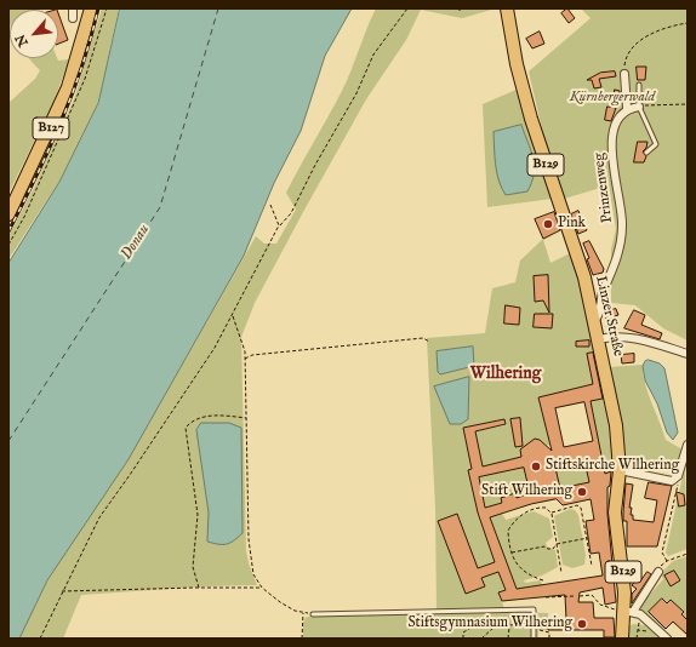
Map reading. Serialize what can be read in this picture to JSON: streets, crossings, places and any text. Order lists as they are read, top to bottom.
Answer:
{
  "streets": {
    "main road": ["B127", "B129", "Linzer Straße"],
    "street": ["Prinzenweg"]
  },
  "crossings": [
    ["Prinzenweg", "Linzer Straße"]
  ],
  "districts": ["Wilhering"],
  "water": ["Donau"],
  "parks": ["Kürnbergerwald"],
  "places": [
    "Pink",
    "Stiftskirche Wilhering",
    "Stift Wilhering",
    "Stiftsgymnasium Wilhering"
  ],
  "north": "bottom left"
}
